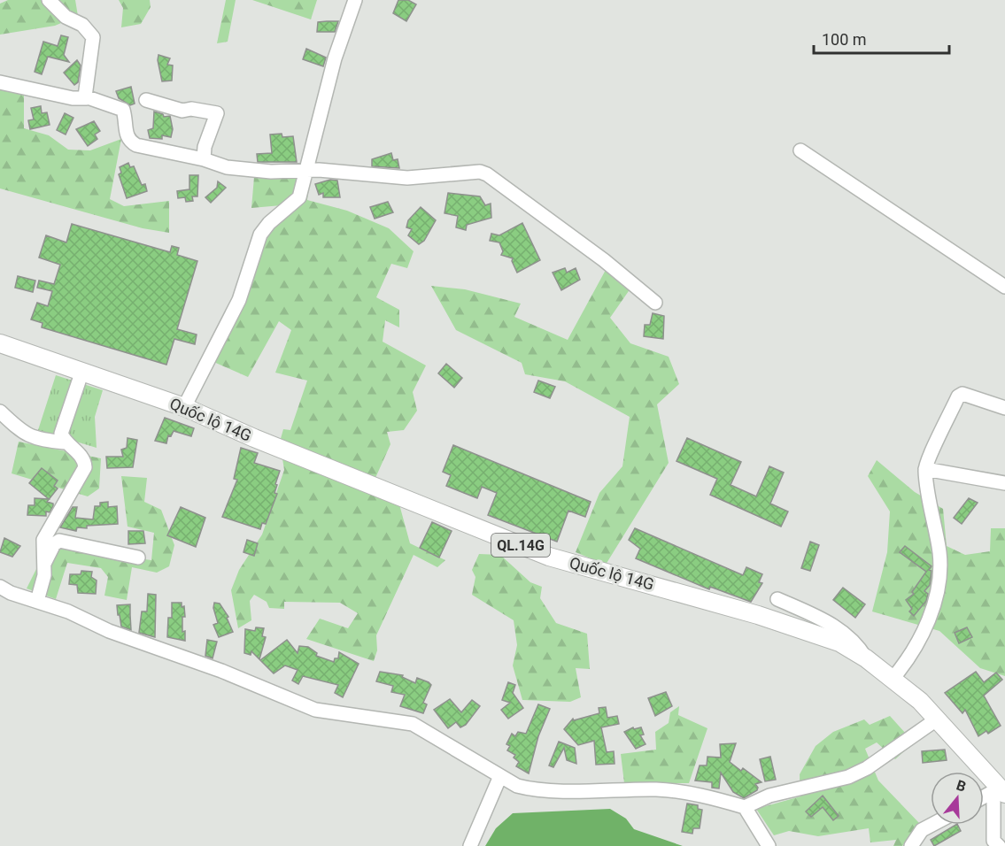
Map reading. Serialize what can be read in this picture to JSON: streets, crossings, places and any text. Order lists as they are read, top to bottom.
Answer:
{
  "streets": {
    "main road": ["Quốc lộ 14G", "QL.14G"]
  },
  "scale_bar": "100 m",
  "north": "top"
}
